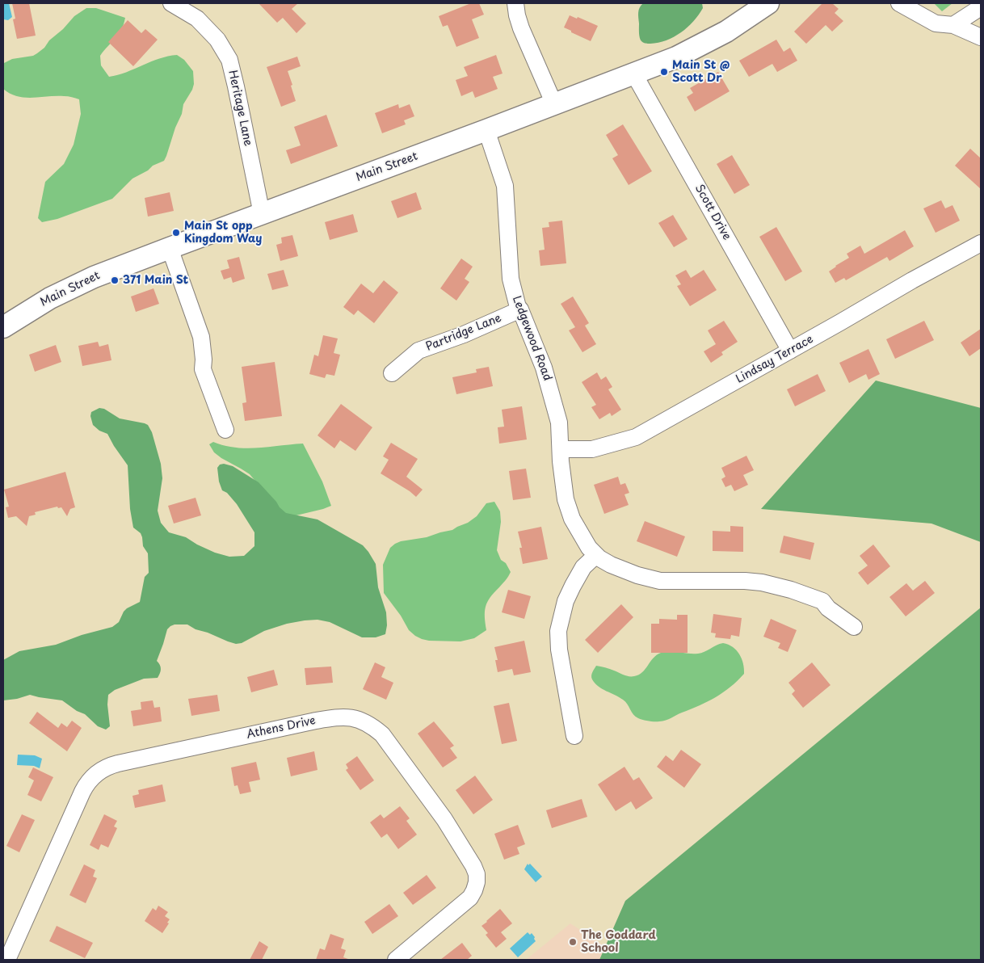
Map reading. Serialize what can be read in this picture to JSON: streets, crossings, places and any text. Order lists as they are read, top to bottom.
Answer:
{
  "streets": {
    "main road": ["Main Street"],
    "street": [
      "Heritage Lane",
      "Scott Drive",
      "Partridge Lane",
      "Ledgewood Road",
      "Lindsay Terrace",
      "Athens Drive"
    ]
  },
  "crossings": [
    ["Heritage Lane", "Main Street"],
    ["Main Street", "Scott Drive"],
    ["Main Street", "Ledgewood Road"],
    ["Scott Drive", "Lindsay Terrace"],
    ["Partridge Lane", "Ledgewood Road"],
    ["Ledgewood Road", "Lindsay Terrace"]
  ],
  "places": [
    "Main St @ Scott Dr",
    "Main St opp Kingdom Way",
    "371 Main St",
    "The Goddard School"
  ]
}
